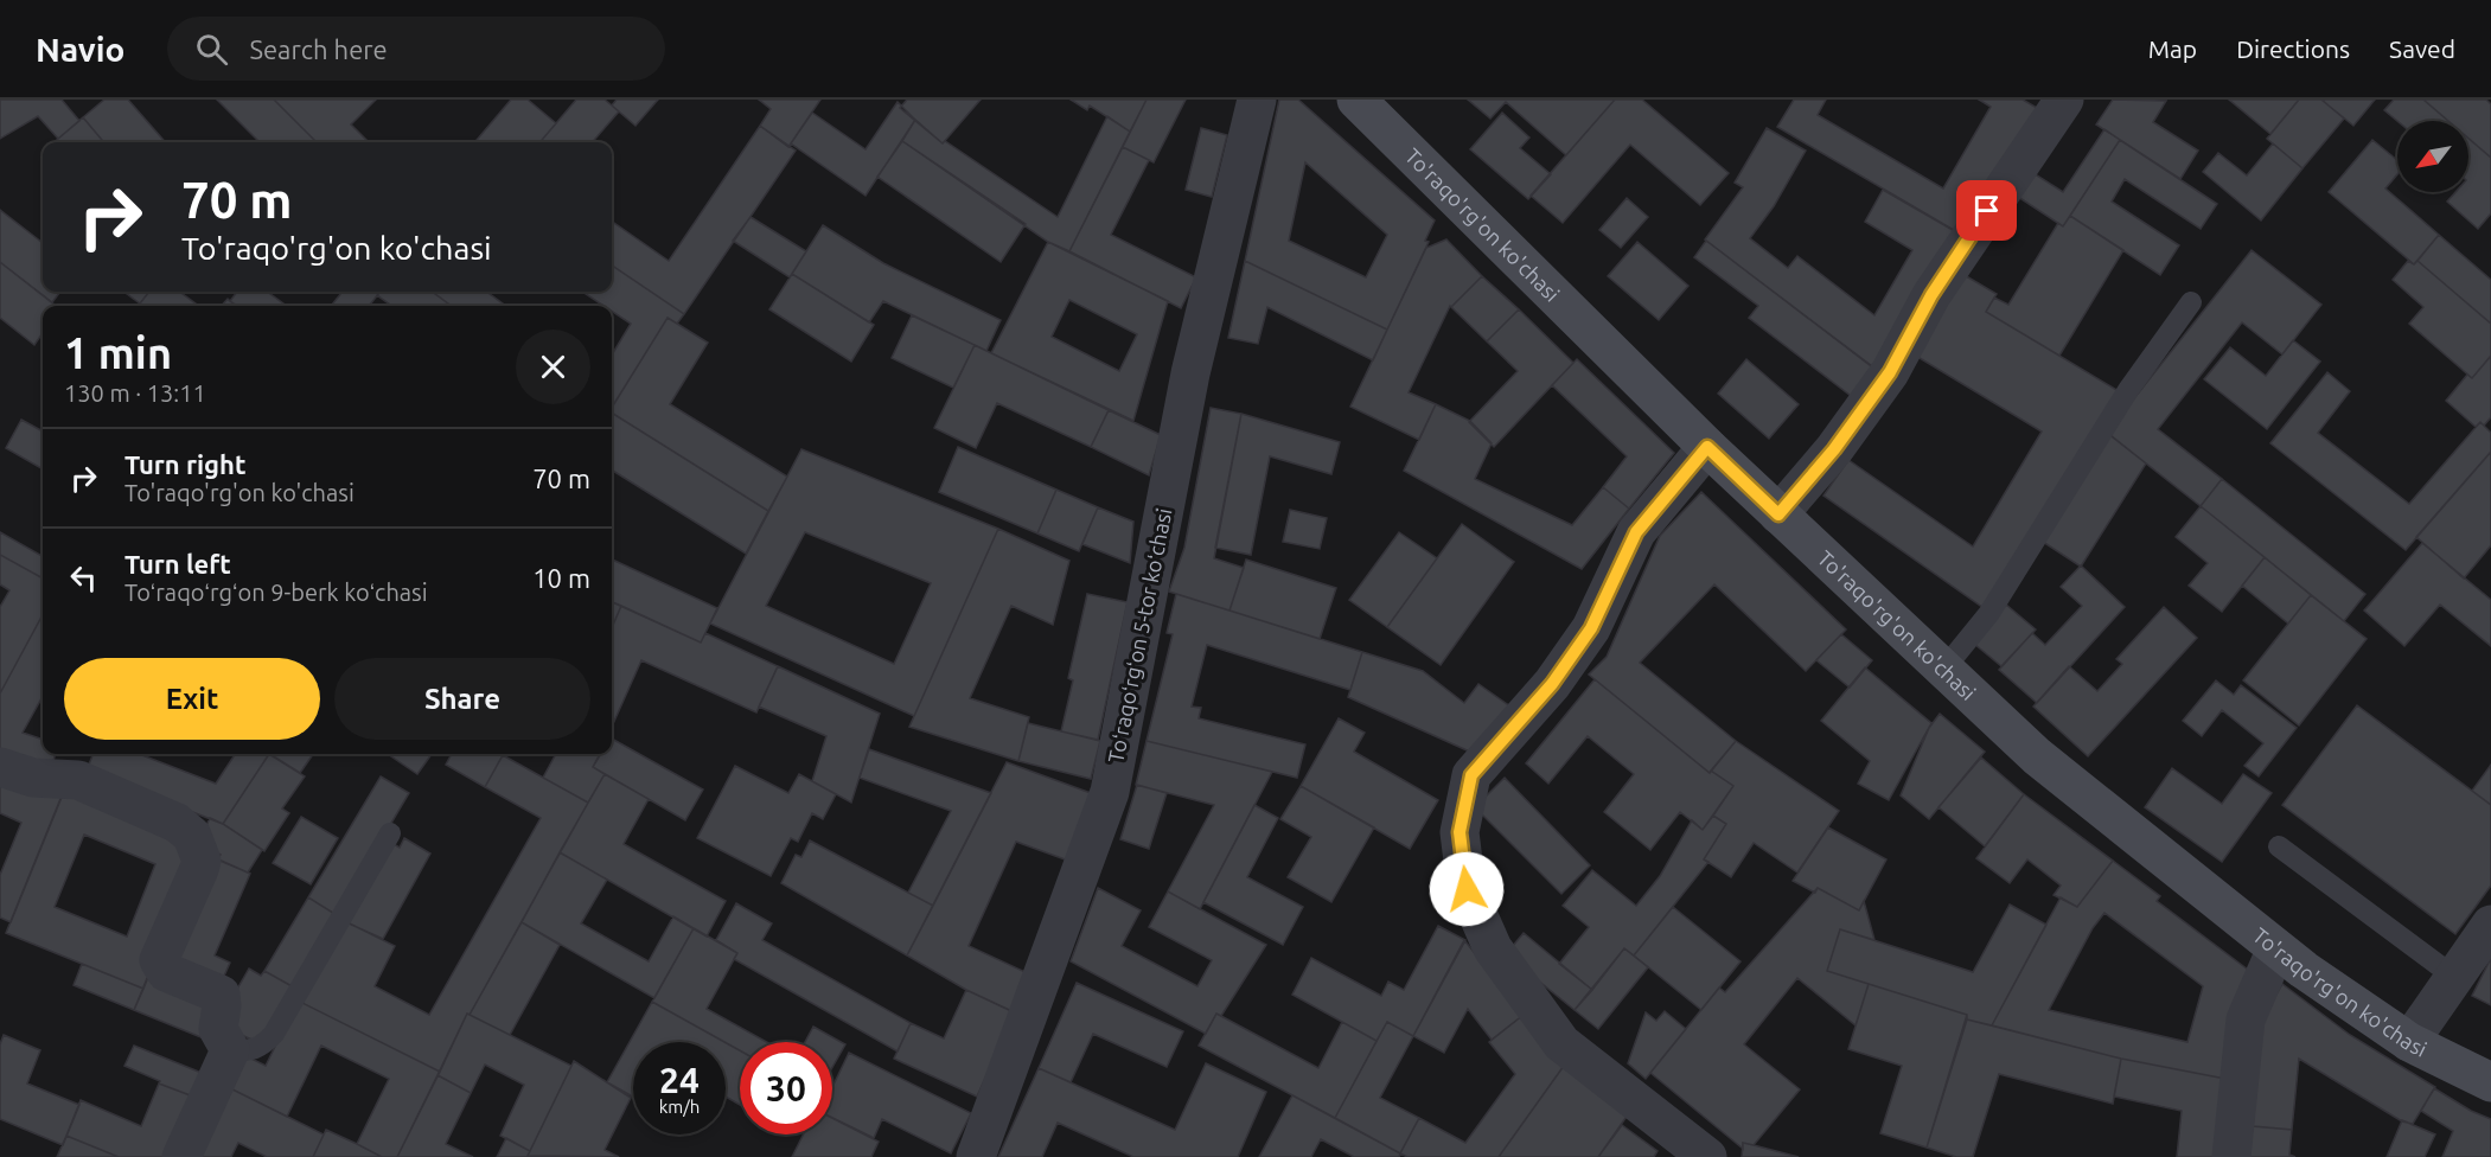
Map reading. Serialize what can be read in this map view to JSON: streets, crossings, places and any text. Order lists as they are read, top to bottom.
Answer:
{
  "streets": {
    "street": ["To'raqo'rg'on ko'chasi", "Toʻraqoʻrgʻon 5-tor koʻchasi"]
  },
  "north": "bottom left",
  "page": {
    "header": "Navio",
    "search": "Search here",
    "nav": ["Map", "Directions", "Saved"],
    "turn": ["70 m", "To'raqo'rg'on ko'chasi"],
    "heading": ["1 min", "130 m · 13:11"],
    "list": [
      {
        "name": "Turn right",
        "note": "To'raqo'rg'on ko'chasi",
        "value": "70 m"
      },
      {
        "name": "Turn left",
        "note": "Toʻraqoʻrgʻon 9-berk koʻchasi",
        "value": "10 m"
      }
    ],
    "buttons": ["Exit", "Share"],
    "speed": "24 km/h",
    "limit": "30"
  }
}
